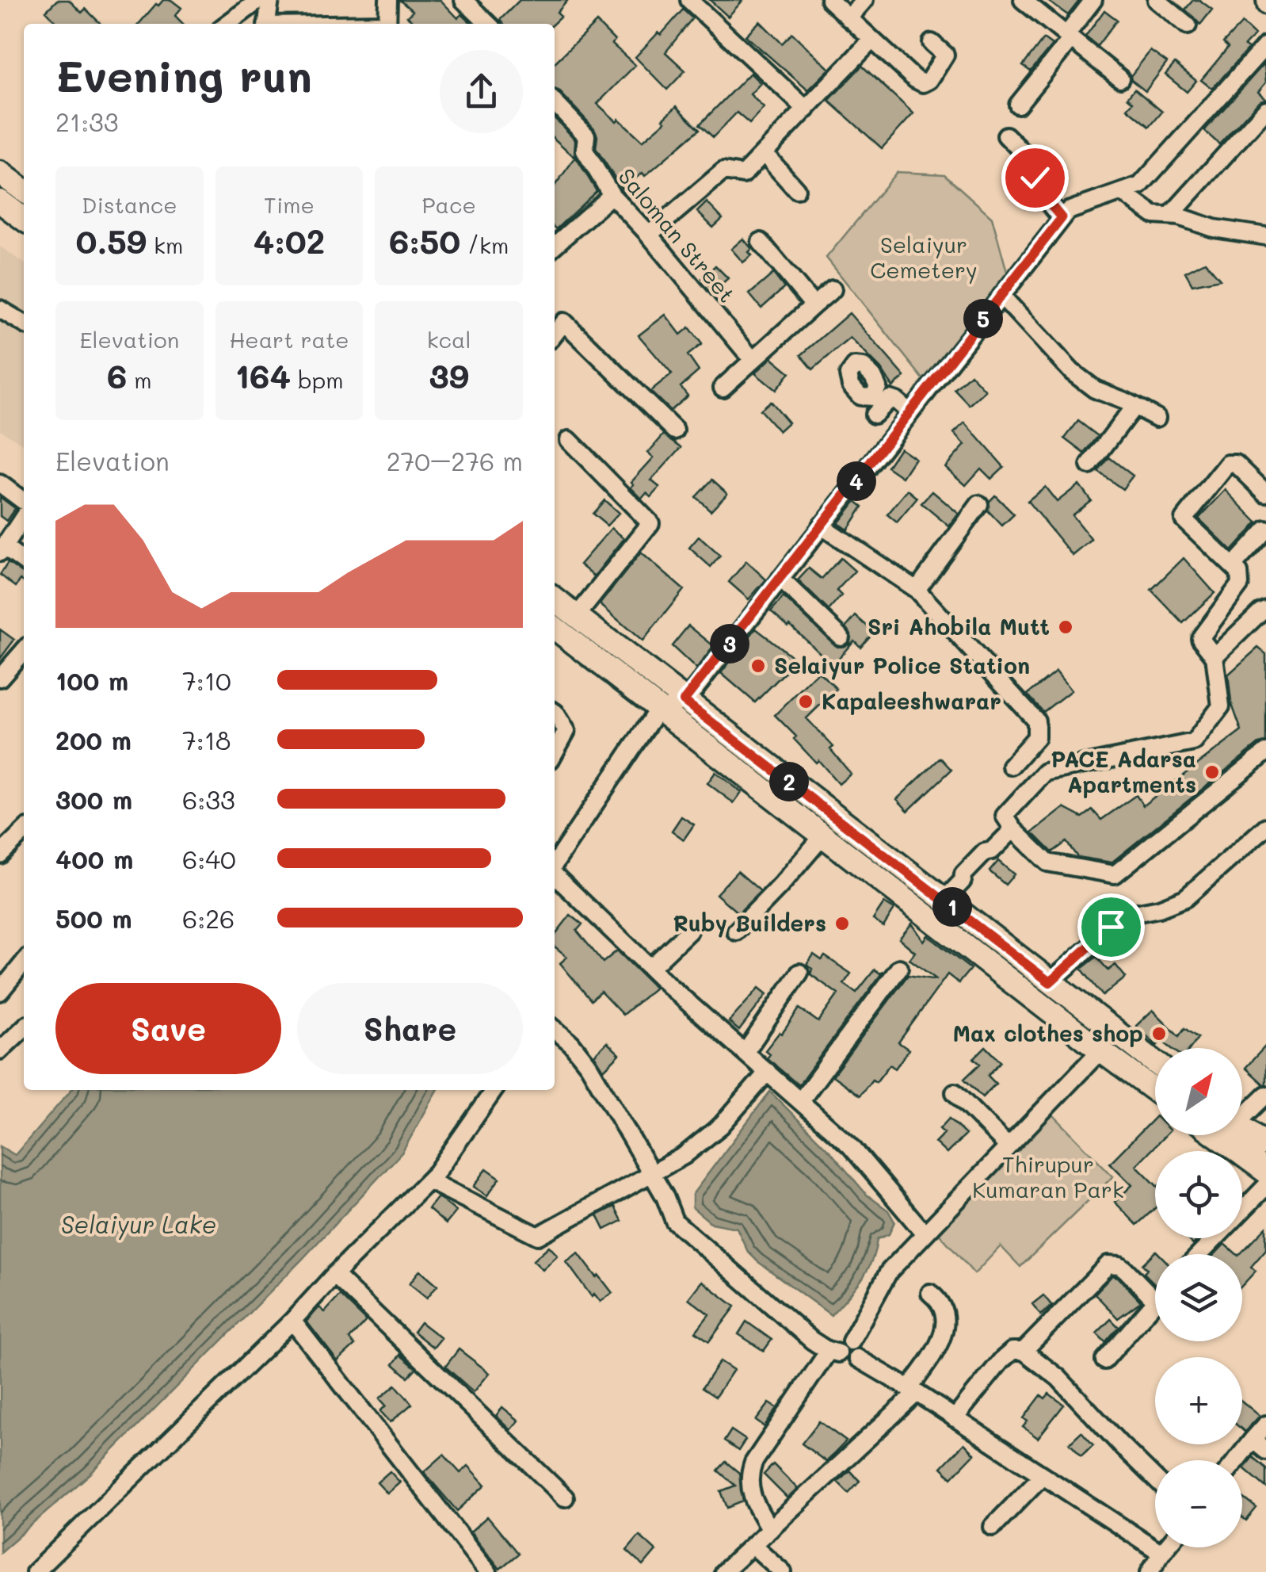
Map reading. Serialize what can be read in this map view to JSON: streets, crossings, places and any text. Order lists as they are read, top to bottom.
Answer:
{
  "streets": {
    "street": ["Saloman Street"]
  },
  "water": ["Selaiyur Lake"],
  "parks": ["Selaiyur Cemetery", "Thirupur Kumaran Park"],
  "places": [
    "Sri Ahobila Mutt",
    "Selaiyur Police Station",
    "Kapaleeshwarar",
    "PACE Adarsa Apartments",
    "Ruby Builders",
    "Max clothes shop"
  ],
  "north": "top right",
  "page": {
    "heading": ["Evening run", "21:33"],
    "stats": [
      ["Distance", "0.59 km"],
      ["Time", "4:02"],
      ["Pace", "6:50 /km"],
      ["Elevation", "6 m"],
      ["Heart rate", "164 bpm"],
      ["kcal", "39"]
    ],
    "pins": [
      "5",
      "4",
      "3",
      "2",
      "1"
    ],
    "chart": ["Elevation", "270–276 m"],
    "list": [
      {
        "name": "100 m",
        "note": "7:10"
      },
      {
        "name": "200 m",
        "note": "7:18"
      },
      {
        "name": "300 m",
        "note": "6:33"
      },
      {
        "name": "400 m",
        "note": "6:40"
      },
      {
        "name": "500 m",
        "note": "6:26"
      }
    ],
    "buttons": ["Save", "Share"],
    "map_buttons": ["+", "−"]
  }
}
